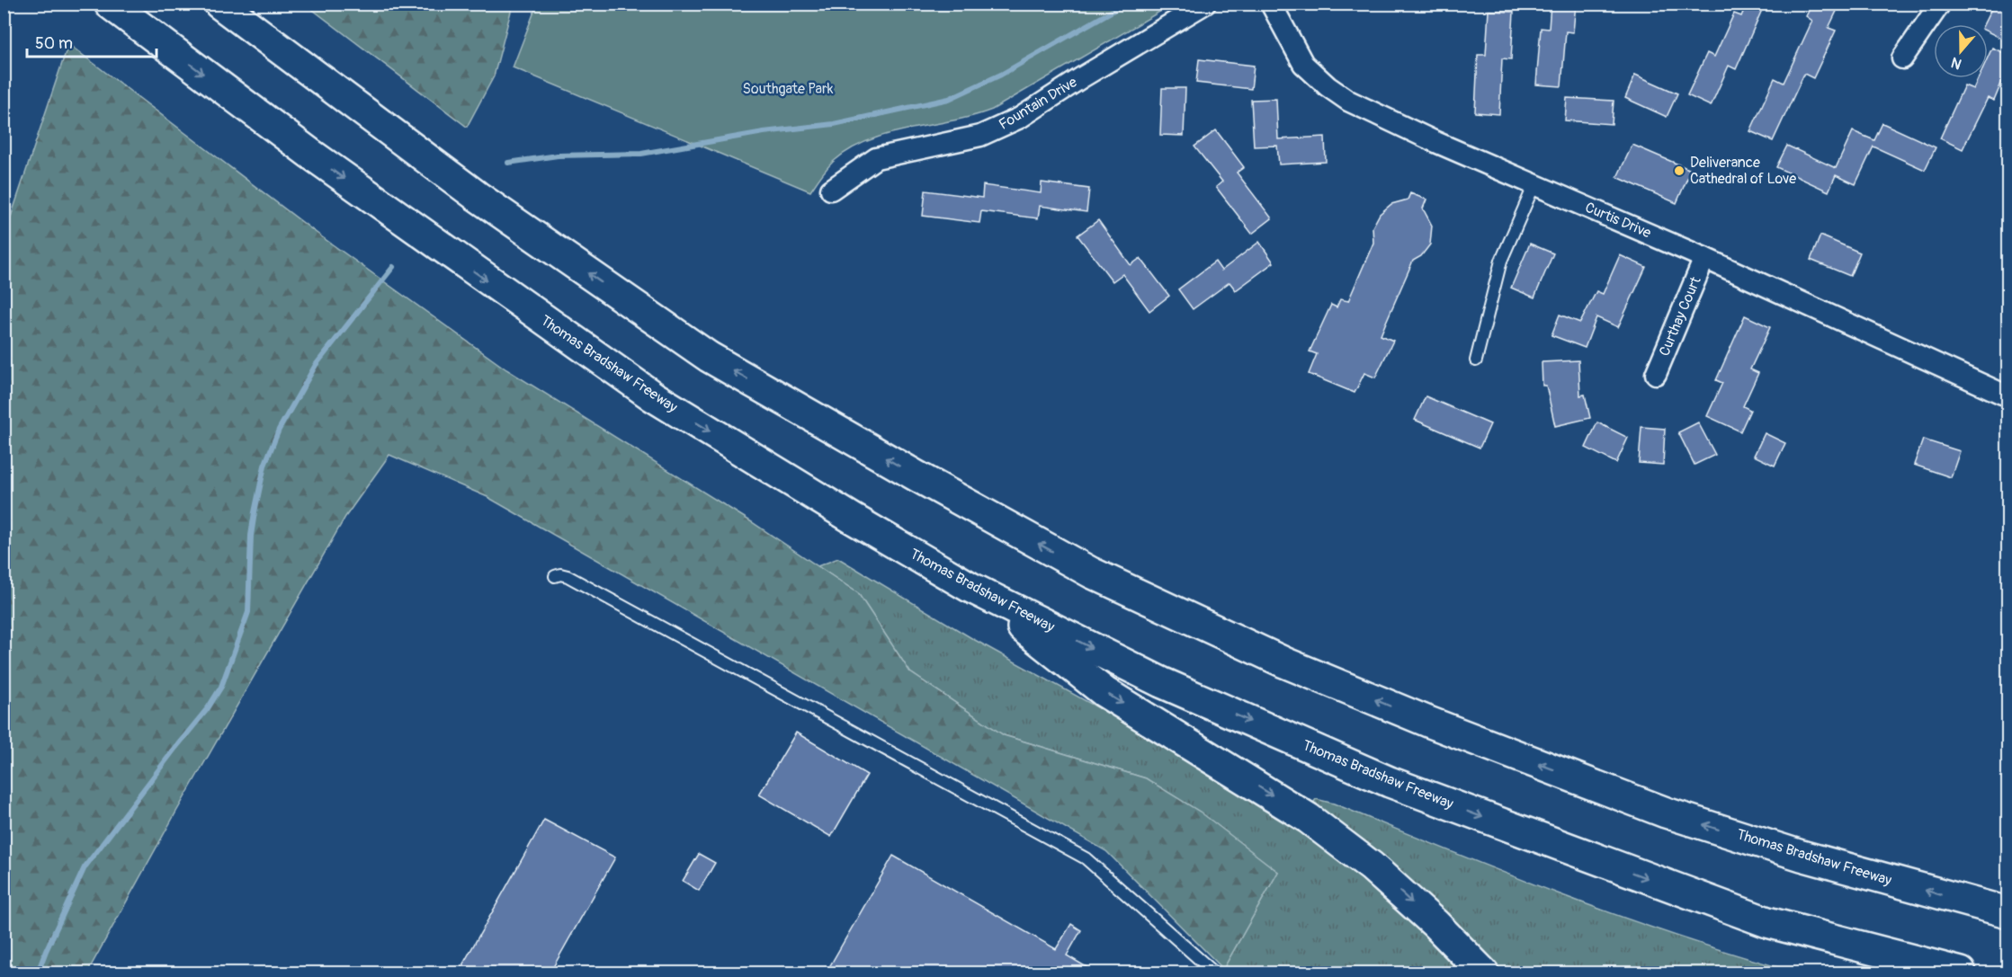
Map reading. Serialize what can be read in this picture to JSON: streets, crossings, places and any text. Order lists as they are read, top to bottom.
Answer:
{
  "streets": {
    "highway": ["Thomas Bradshaw Freeway"],
    "street": ["Fountain Drive", "Curtis Drive", "Curthay Court"]
  },
  "crossings": [
    ["Curtis Drive", "Curthay Court"]
  ],
  "parks": ["Southgate Park"],
  "places": ["Deliverance Cathedral of Love"],
  "scale_bar": "50 m",
  "north": "bottom"
}
